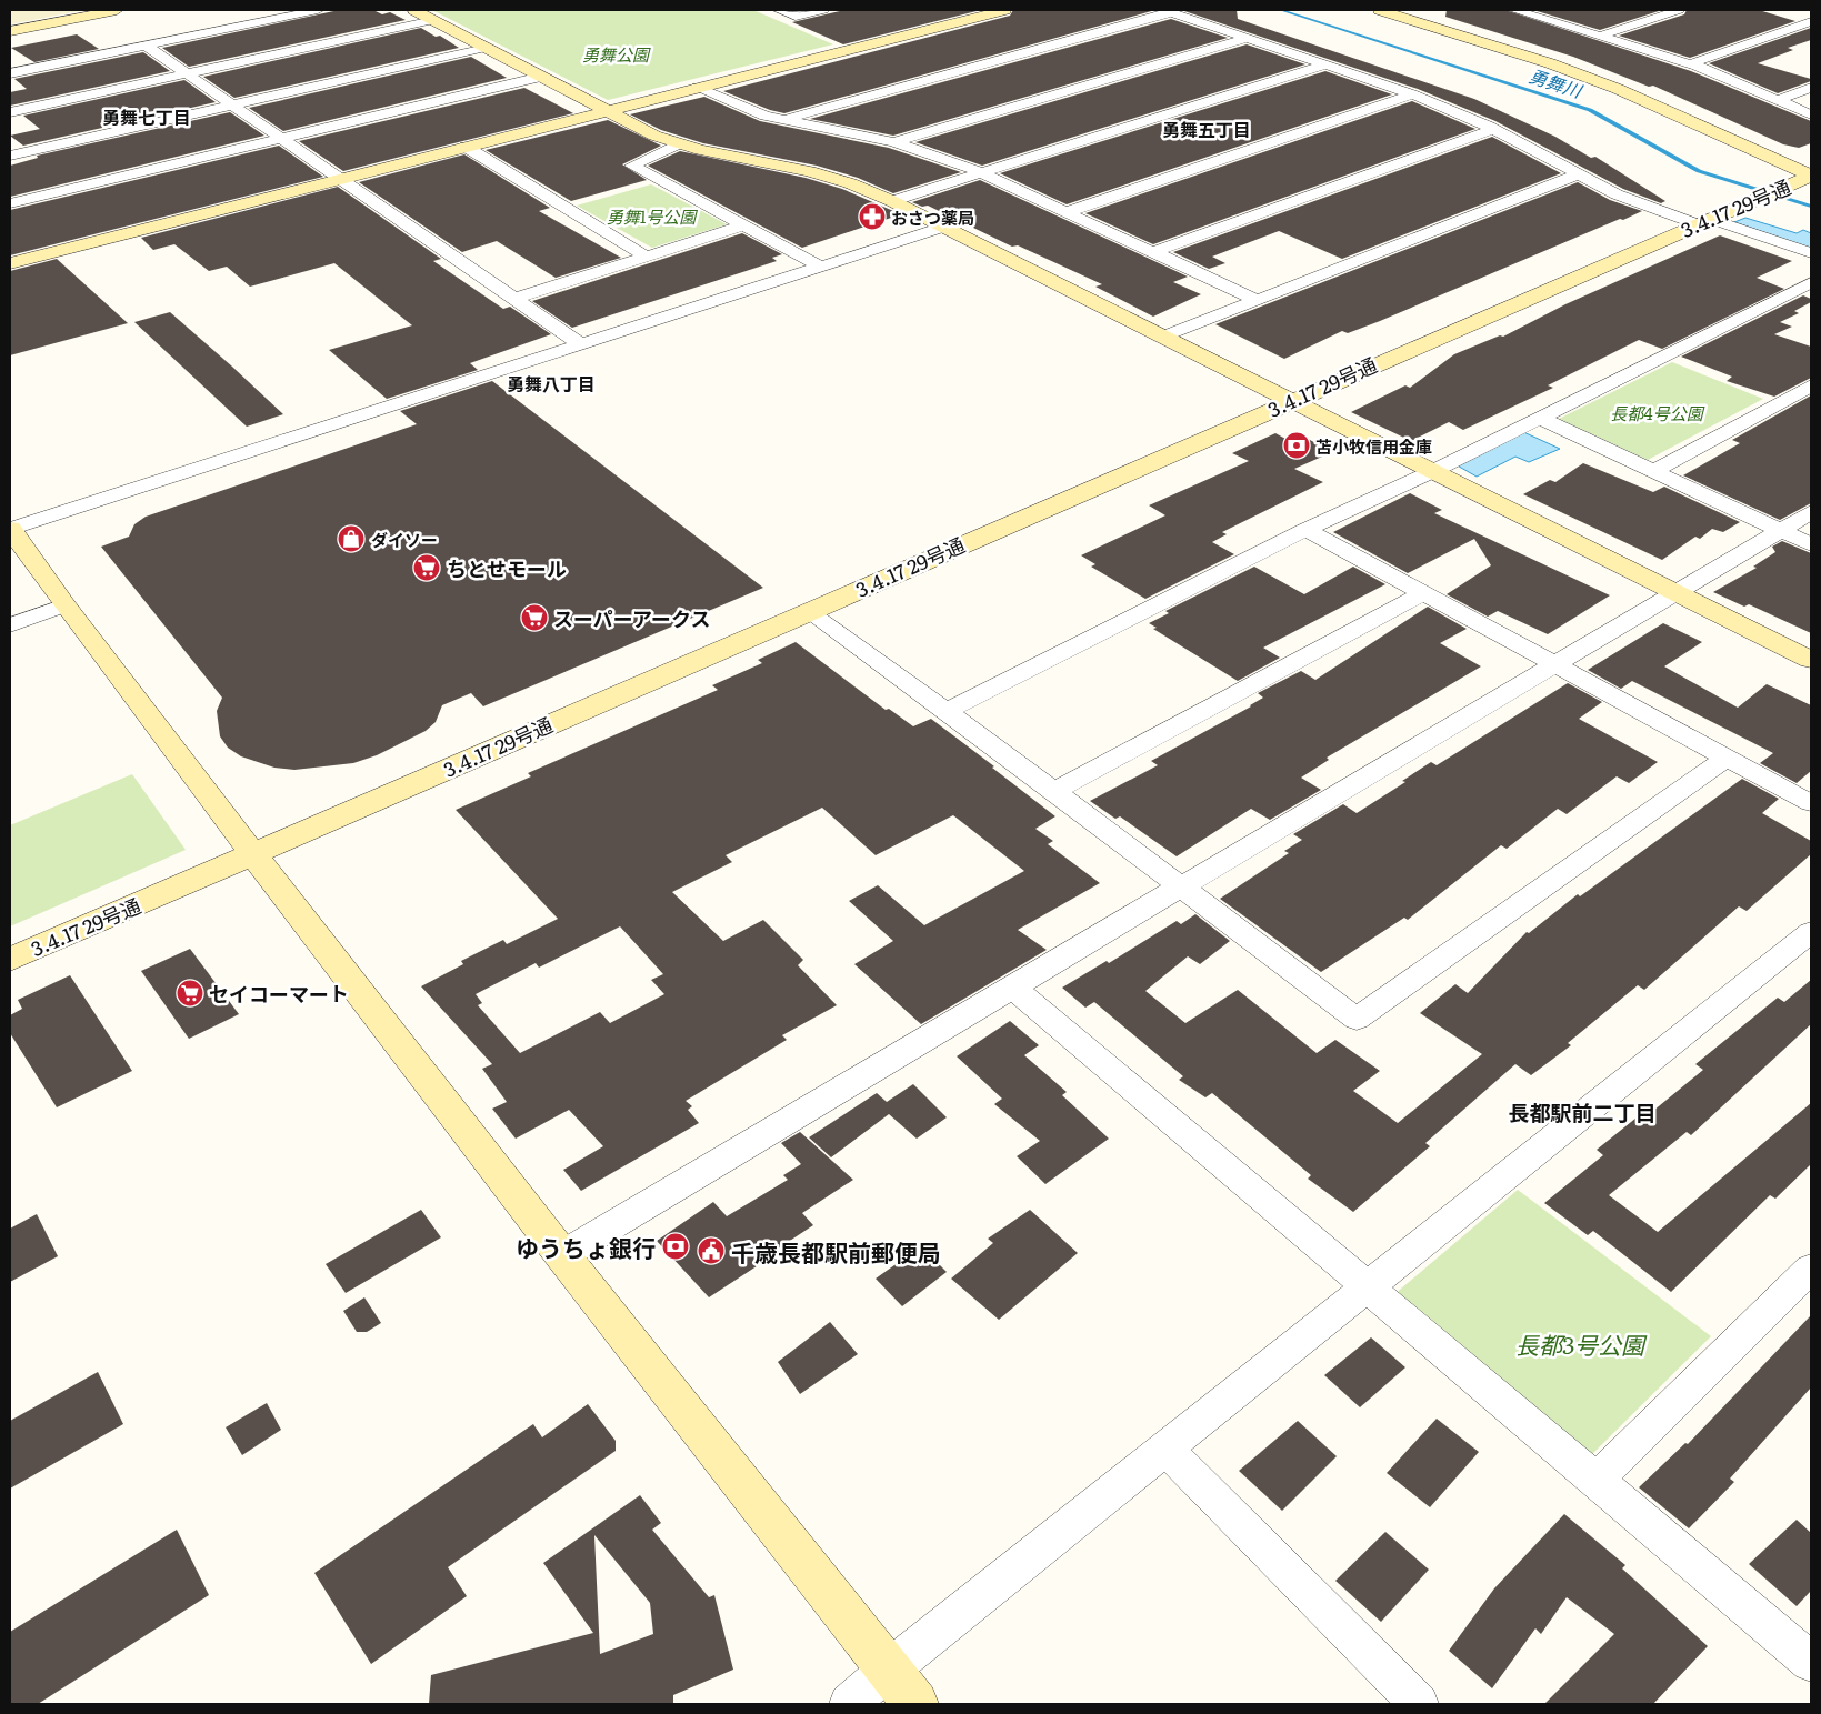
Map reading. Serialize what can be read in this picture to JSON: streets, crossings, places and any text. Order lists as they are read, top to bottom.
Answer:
{
  "streets": {
    "street": ["3.4.17 29号通"]
  },
  "districts": [
    "勇舞七丁目",
    "勇舞五丁目",
    "勇舞八丁目",
    "長都駅前二丁目"
  ],
  "water": ["勇舞川"],
  "parks": [
    "勇舞公園",
    "勇舞1号公園",
    "長都4号公園",
    "長都3号公園"
  ],
  "places": {
    "pharmacy": ["おさつ薬局"],
    "bank": ["苫小牧信用金庫", "ゆうちょ銀行"],
    "shop": ["ダイソー"],
    "supermarket": ["ちとせモール", "スーパーアークス", "セイコーマート"],
    "public building": ["千歳長都駅前郵便局"]
  }
}
